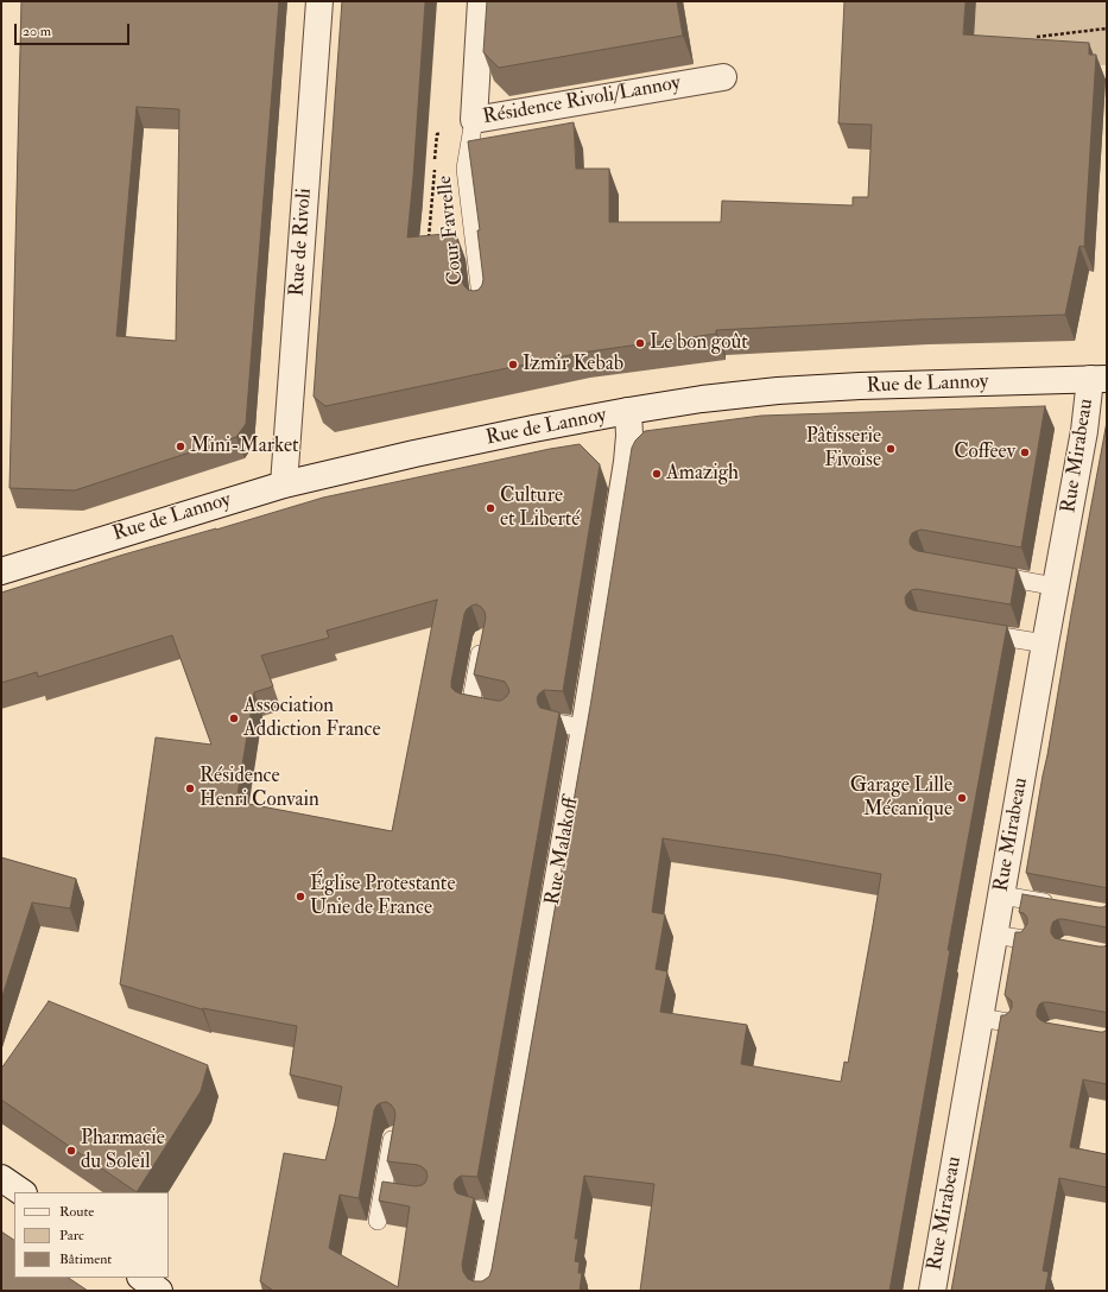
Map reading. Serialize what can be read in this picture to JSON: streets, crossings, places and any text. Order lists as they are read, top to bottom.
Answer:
{
  "streets": {
    "street": [
      "Résidence Rivoli/Lannoy",
      "Rue de Rivoli",
      "Rue de Lannoy",
      "Rue Mirabeau",
      "Rue Malakoff"
    ],
    "lane": ["Cour Favrelle"]
  },
  "crossings": [
    ["Résidence Rivoli/Lannoy", "Cour Favrelle"],
    ["Rue de Rivoli", "Rue de Lannoy"],
    ["Rue de Lannoy", "Rue Mirabeau"],
    ["Rue de Lannoy", "Rue Malakoff"]
  ],
  "places": [
    "Le bon goût",
    "Izmir Kebab",
    "Mini-Market",
    "Pâtisserie Fivoise",
    "Coffeev",
    "Amazigh",
    "Culture et Liberté",
    "Association Addiction France",
    "Résidence Henri Convain",
    "Garage Lille Mécanique",
    "Église Protestante Unie de France",
    "Pharmacie du Soleil"
  ],
  "legend": ["Route", "Parc", "Bâtiment"],
  "scale_bar": "20 m"
}
